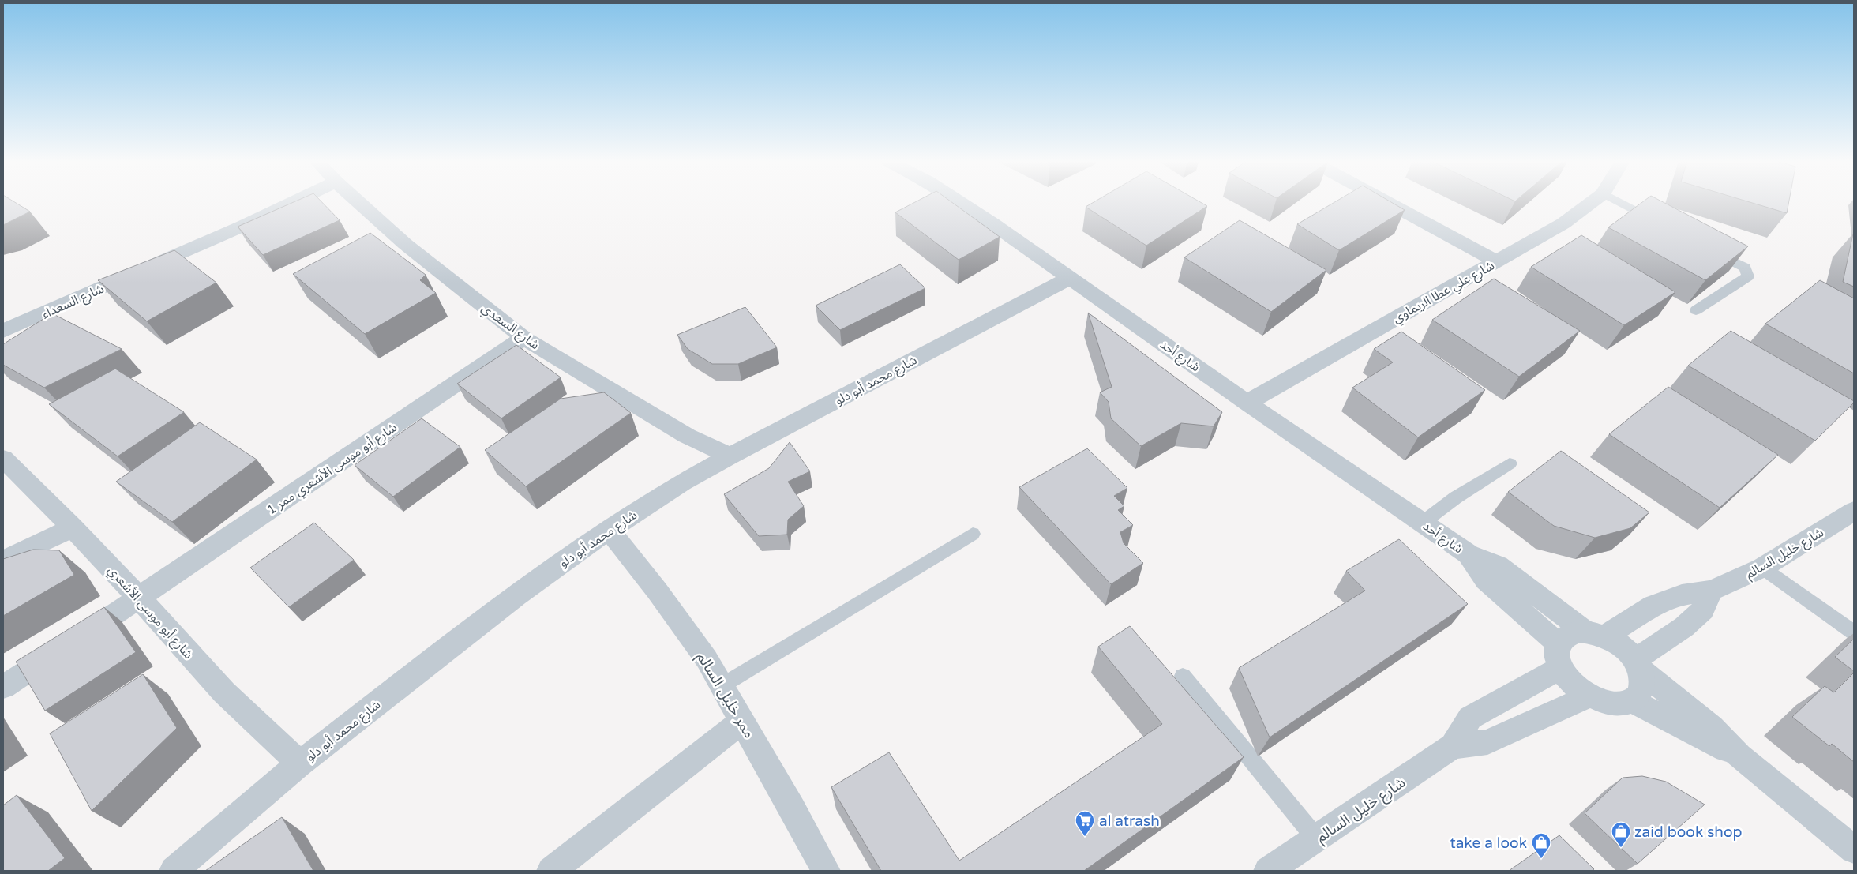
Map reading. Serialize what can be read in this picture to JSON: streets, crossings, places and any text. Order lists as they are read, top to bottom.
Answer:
{
  "streets": {
    "street": [
      "شارع علي عطا الريماوي",
      "شارع السعداء",
      "شارع السعدي",
      "شارع أحد",
      "شارع محمد أبو دلو",
      "شارع أبو موسى الأشعري ممر 1",
      "شارع خليل السالم",
      "شارع أبو موسى الأشعري",
      "ممر خليل السالم"
    ]
  },
  "crossings": [
    ["شارع علي عطا الريماوي", "شارع أحد"],
    ["شارع السعدي", "شارع محمد أبو دلو"],
    ["شارع السعدي", "شارع أبو موسى الأشعري ممر 1"],
    ["شارع أحد", "شارع محمد أبو دلو"],
    ["شارع أحد", "شارع خليل السالم"],
    ["شارع محمد أبو دلو", "شارع أبو موسى الأشعري"],
    ["شارع محمد أبو دلو", "ممر خليل السالم"],
    ["شارع أبو موسى الأشعري ممر 1", "شارع أبو موسى الأشعري"]
  ],
  "places": {
    "supermarket": ["al atrash"],
    "shop": ["zaid book shop", "take a look"]
  }
}
